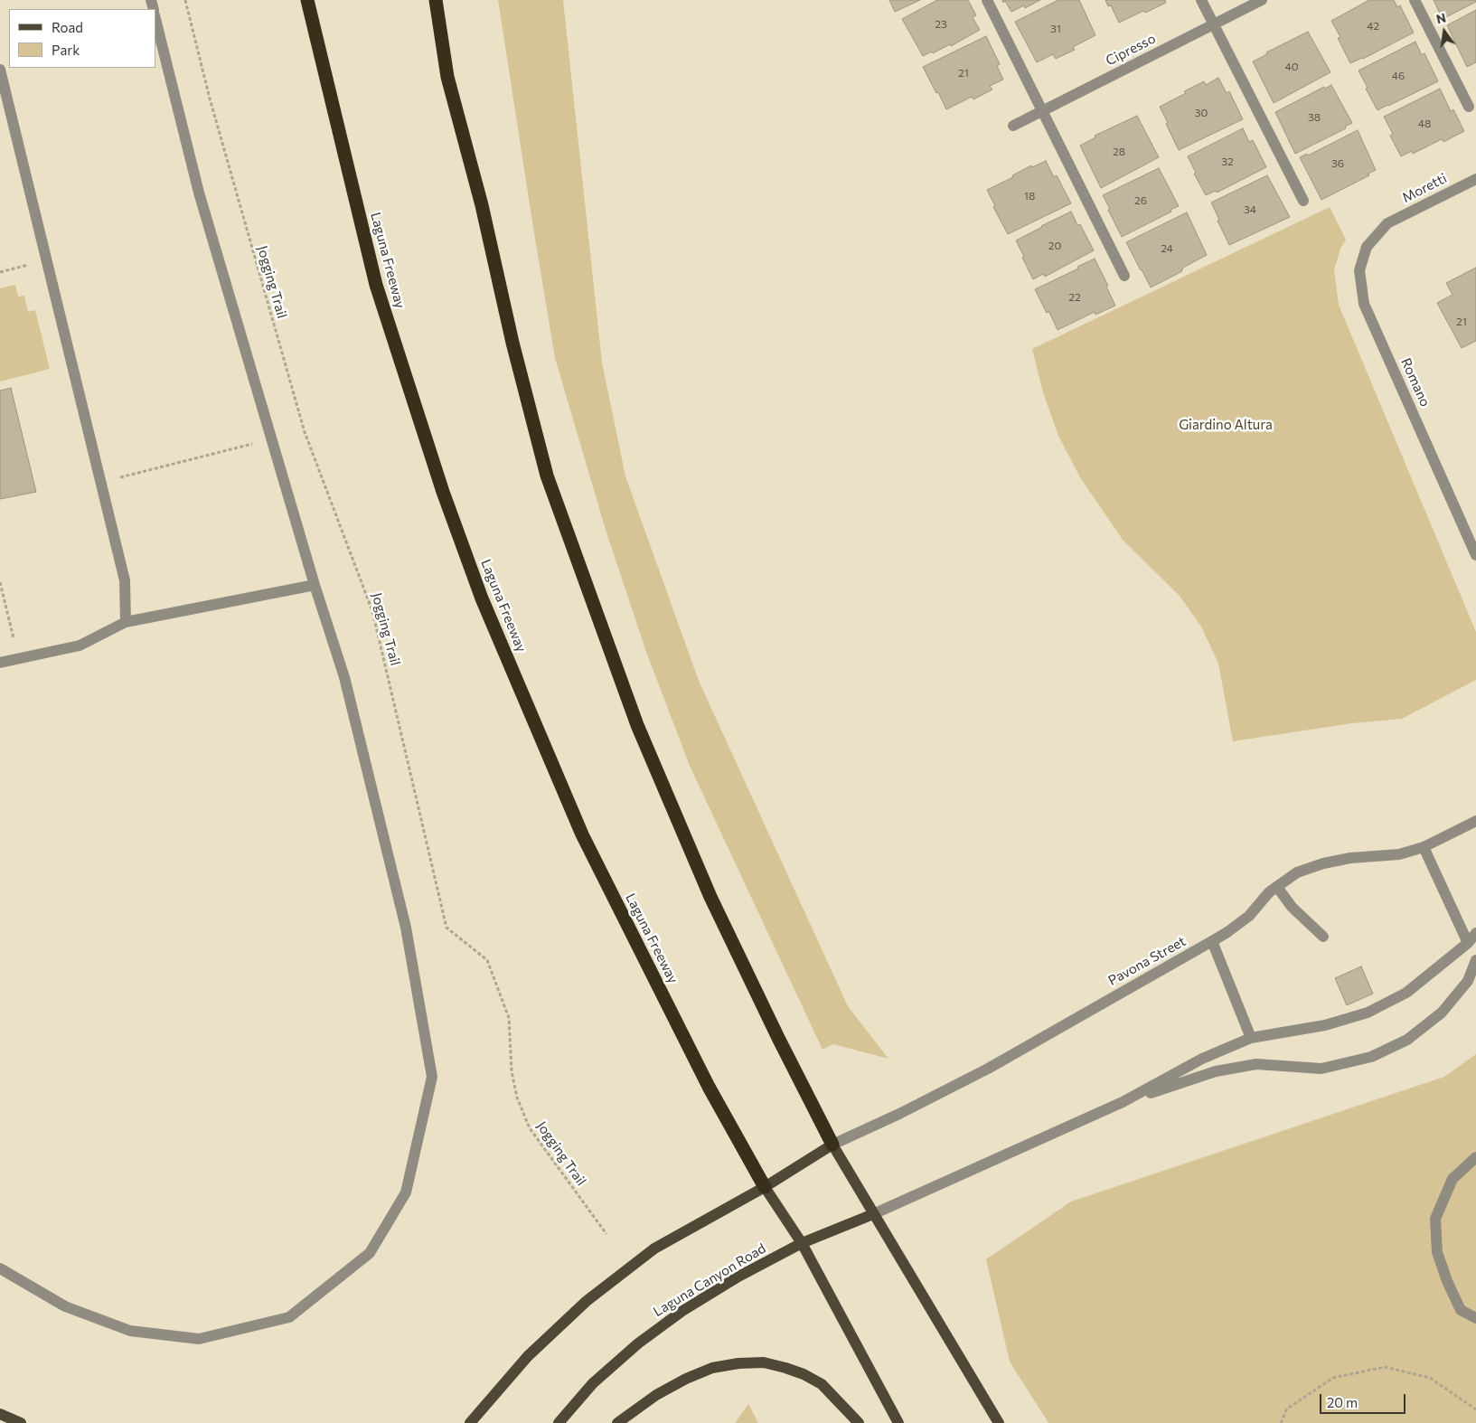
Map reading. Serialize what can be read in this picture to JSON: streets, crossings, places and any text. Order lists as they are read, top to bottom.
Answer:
{
  "streets": {
    "highway": ["Laguna Freeway"],
    "main road": ["Laguna Canyon Road"],
    "street": [
      "Cipresso",
      "Moretti",
      "Romano",
      "Pavona Street"
    ],
    "path": ["Jogging Trail"]
  },
  "crossings": [
    ["Moretti", "Romano"]
  ],
  "parks": ["Giardino Altura"],
  "house_numbers": [
    "23",
    "42",
    "31",
    "40",
    "21",
    "46",
    "30",
    "38",
    "48",
    "28",
    "32",
    "36",
    "18",
    "26",
    "34",
    "20",
    "24",
    "22",
    "21"
  ],
  "legend": ["Road", "Park"],
  "scale_bar": "20 m",
  "north": "top"
}
